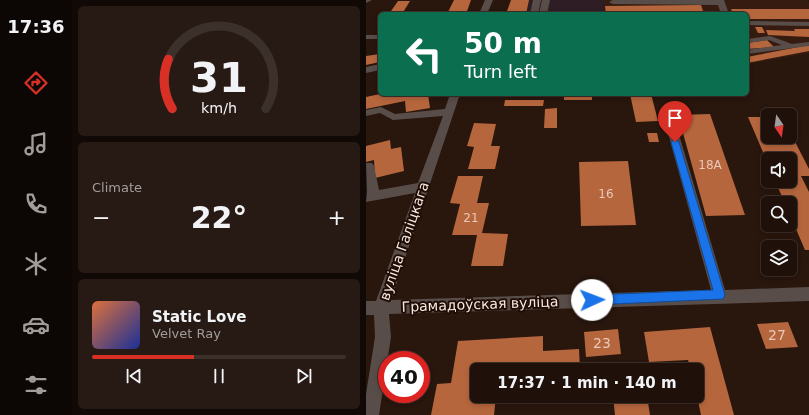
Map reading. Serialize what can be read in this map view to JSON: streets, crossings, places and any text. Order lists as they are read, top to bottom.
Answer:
{
  "streets": {
    "street": ["вуліца Галіцкага", "Грамадоўская вуліца"]
  },
  "crossings": [
    ["вуліца Галіцкага", "Грамадоўская вуліца"]
  ],
  "house_numbers": [
    "18А",
    "16",
    "21",
    "27",
    "23"
  ],
  "north": "bottom",
  "page": {
    "tabs": "17:36",
    "turn": ["50 m", "Turn left"],
    "tile": "Climate",
    "heat": ["−", "22°", "+"],
    "song": ["Static Love", "Velvet Ray"],
    "limit": "40",
    "trip": "17:37 · 1 min · 140 m",
    "gauge": ["31", "km/h"]
  }
}
